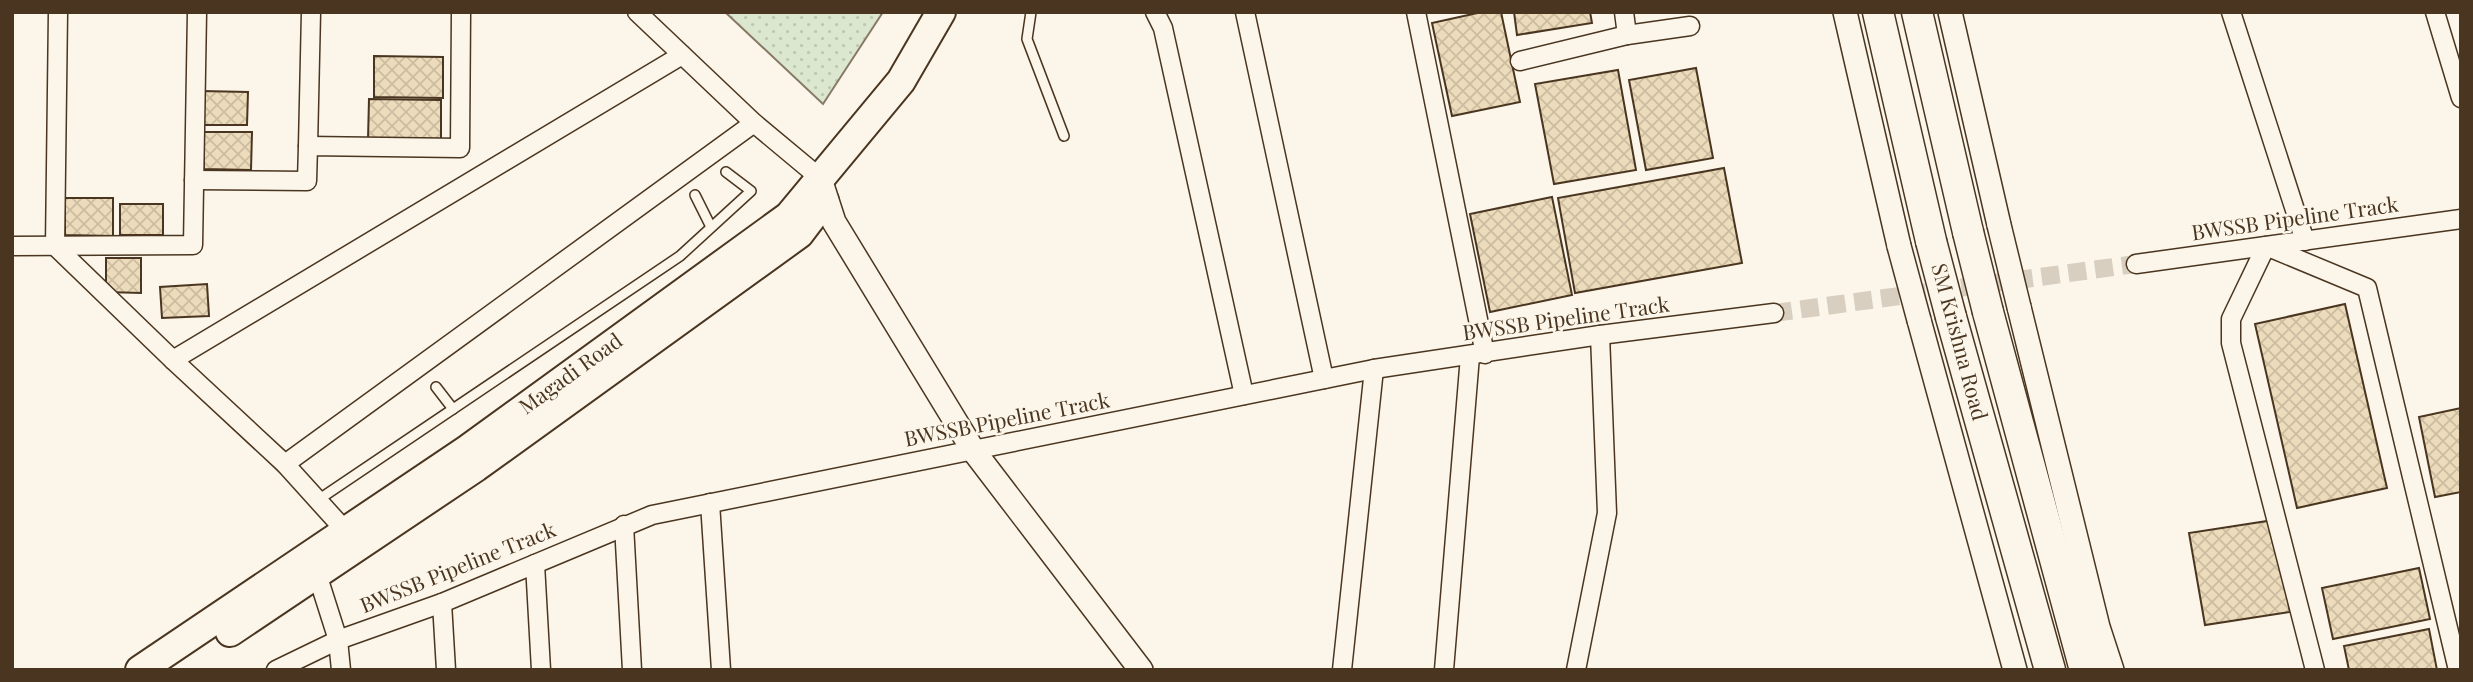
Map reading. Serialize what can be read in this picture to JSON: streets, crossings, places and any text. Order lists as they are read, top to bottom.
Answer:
{
  "streets": {
    "highway": ["SM Krishna Road"],
    "main road": ["Magadi Road"],
    "street": ["BWSSB Pipeline Track"]
  }
}
